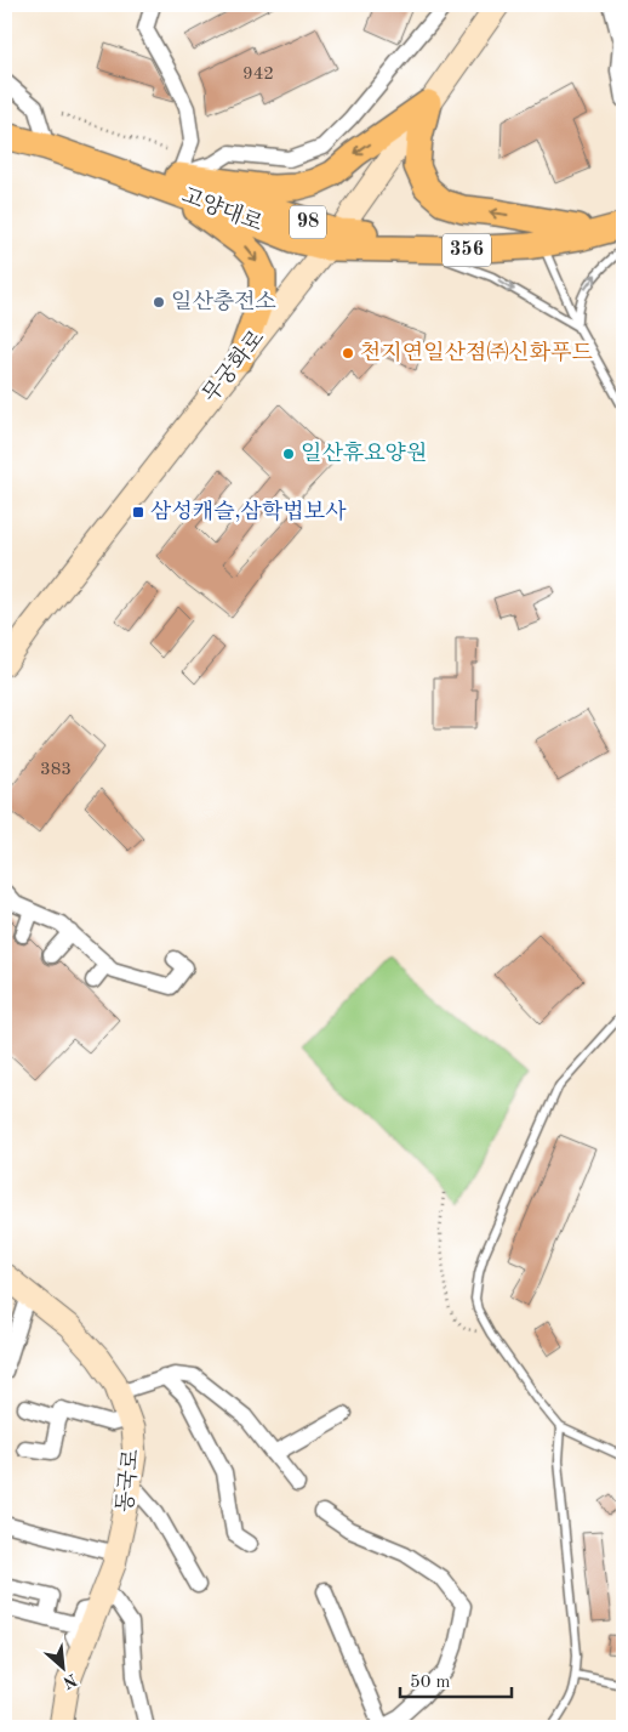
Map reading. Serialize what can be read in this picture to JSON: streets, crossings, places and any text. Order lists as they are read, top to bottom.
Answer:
{
  "streets": {
    "main road": [
      "고양대로",
      "98",
      "356",
      "무궁화로",
      "동국로"
    ]
  },
  "crossings": [
    ["고양대로", "무궁화로"]
  ],
  "places": {
    "other": ["일산충전소", "천지연일산점㈜신화푸드", "일산휴요양원"],
    "transit": ["삼성캐슬,삼학법보사"]
  },
  "house_numbers": ["942", "383"],
  "scale_bar": "50 m",
  "north": "bottom right"
}
